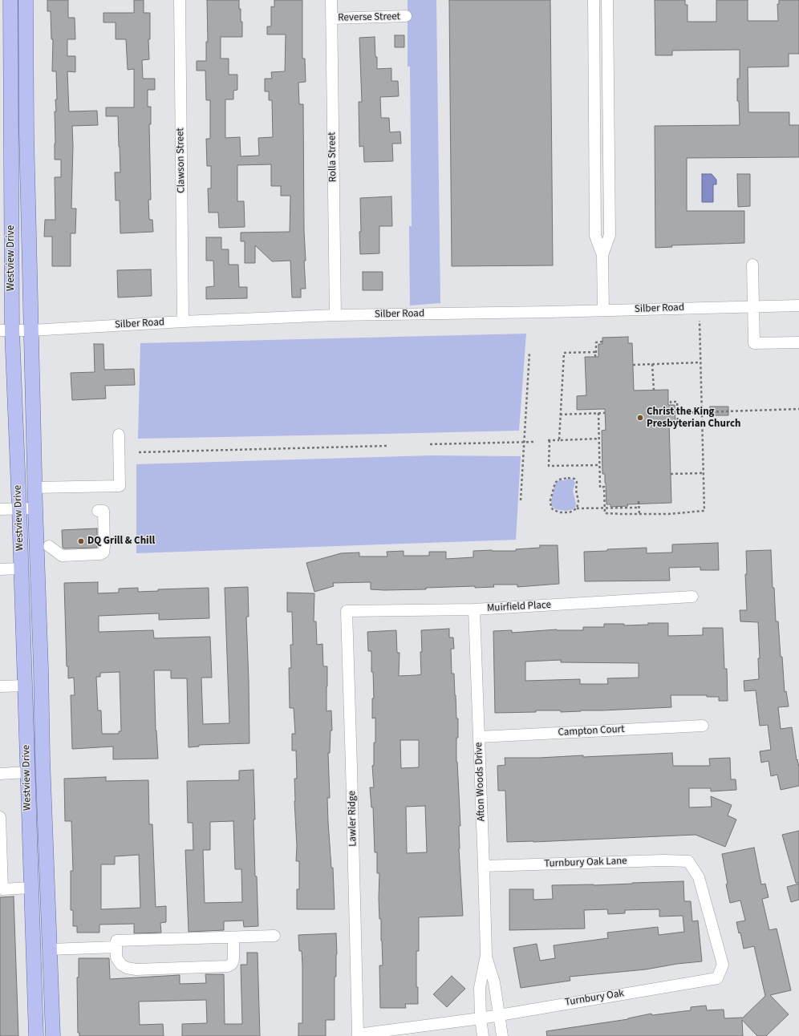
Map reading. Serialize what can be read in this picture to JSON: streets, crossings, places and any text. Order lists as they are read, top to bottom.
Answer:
{
  "streets": {
    "main road": ["Westview Drive"],
    "street": [
      "Reverse Street",
      "Rolla Street",
      "Clawson Street",
      "Silber Road",
      "Muirfield Place",
      "Campton Court",
      "Afton Woods Drive",
      "Lawler Ridge",
      "Turnbury Oak Lane",
      "Turnbury Oak"
    ]
  },
  "crossings": [
    ["Reverse Street", "Rolla Street"],
    ["Rolla Street", "Silber Road"],
    ["Clawson Street", "Silber Road"],
    ["Westview Drive", "Silber Road"],
    ["Muirfield Place", "Afton Woods Drive"],
    ["Muirfield Place", "Lawler Ridge"],
    ["Campton Court", "Afton Woods Drive"],
    ["Afton Woods Drive", "Turnbury Oak Lane"],
    ["Afton Woods Drive", "Turnbury Oak"],
    ["Lawler Ridge", "Turnbury Oak"],
    ["Turnbury Oak Lane", "Turnbury Oak"]
  ],
  "places": ["Christ the King Presbyterian Church", "DQ Grill & Chill"]
}
